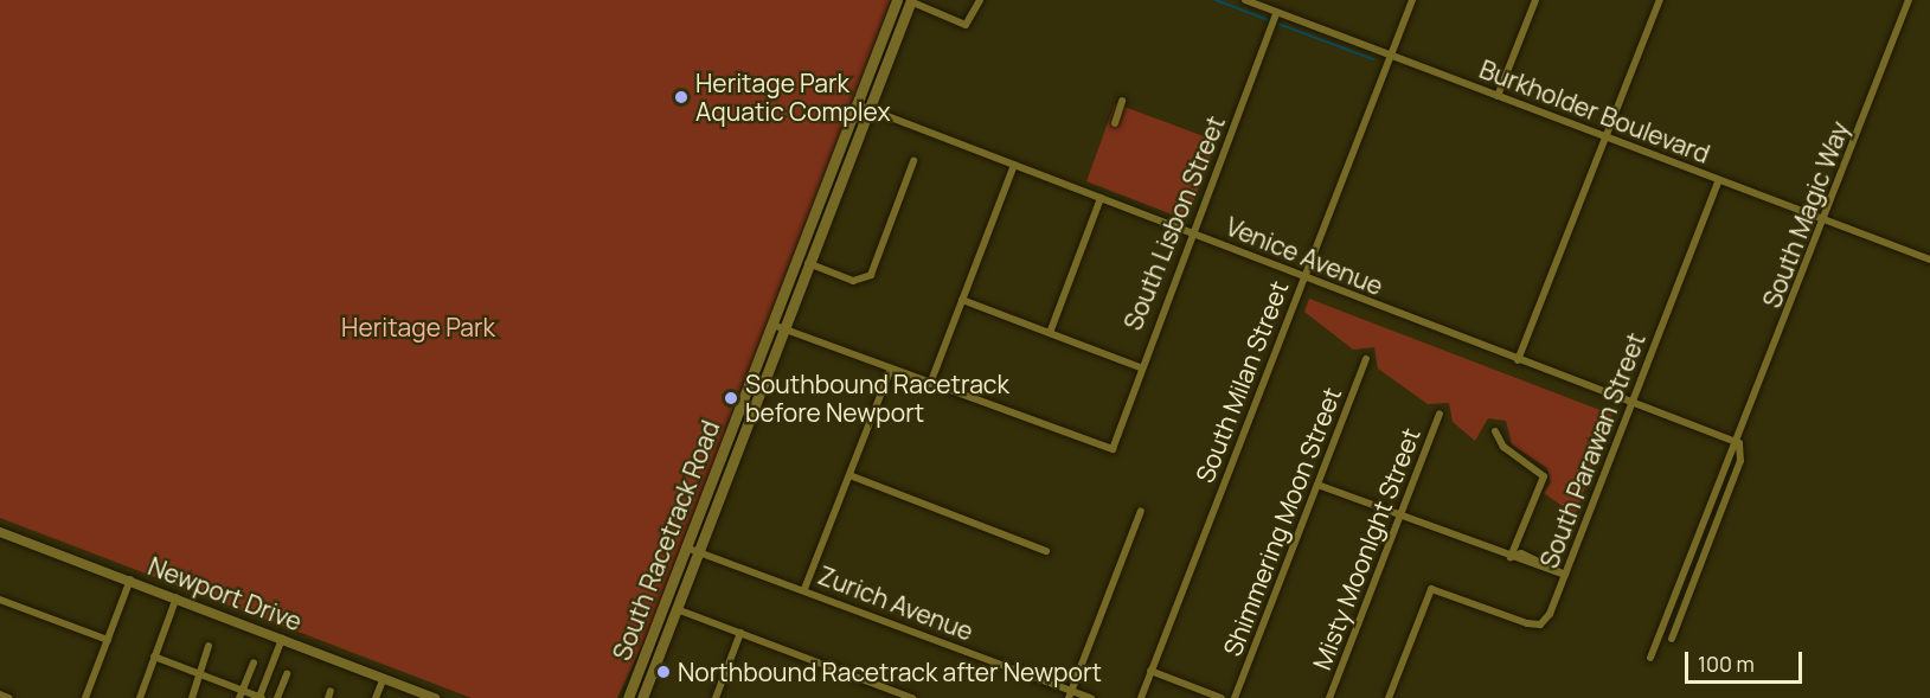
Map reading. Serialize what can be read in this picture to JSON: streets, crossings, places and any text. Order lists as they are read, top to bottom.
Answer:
{
  "streets": {
    "main road": ["South Racetrack Road"],
    "street": [
      "Burkholder Boulevard",
      "South Magic Way",
      "South Lisbon Street",
      "Venice Avenue",
      "South Milan Street",
      "South Parawan Street",
      "Shimmering Moon Street",
      "Misty Moonlght Street",
      "Newport Drive",
      "Zurich Avenue"
    ]
  },
  "crossings": [
    ["Burkholder Boulevard", "South Magic Way"],
    ["Burkholder Boulevard", "South Lisbon Street"],
    ["Burkholder Boulevard", "South Milan Street"],
    ["Burkholder Boulevard", "South Parawan Street"],
    ["South Magic Way", "Venice Avenue"],
    ["South Lisbon Street", "Venice Avenue"],
    ["Venice Avenue", "South Milan Street"],
    ["Venice Avenue", "South Parawan Street"],
    ["Venice Avenue", "South Racetrack Road"],
    ["South Racetrack Road", "Zurich Avenue"]
  ],
  "parks": ["Heritage Park"],
  "places": ["Heritage Park Aquatic Complex", "Southbound Racetrack before Newport", "Northbound Racetrack after Newport"],
  "scale_bar": "100 m"
}
